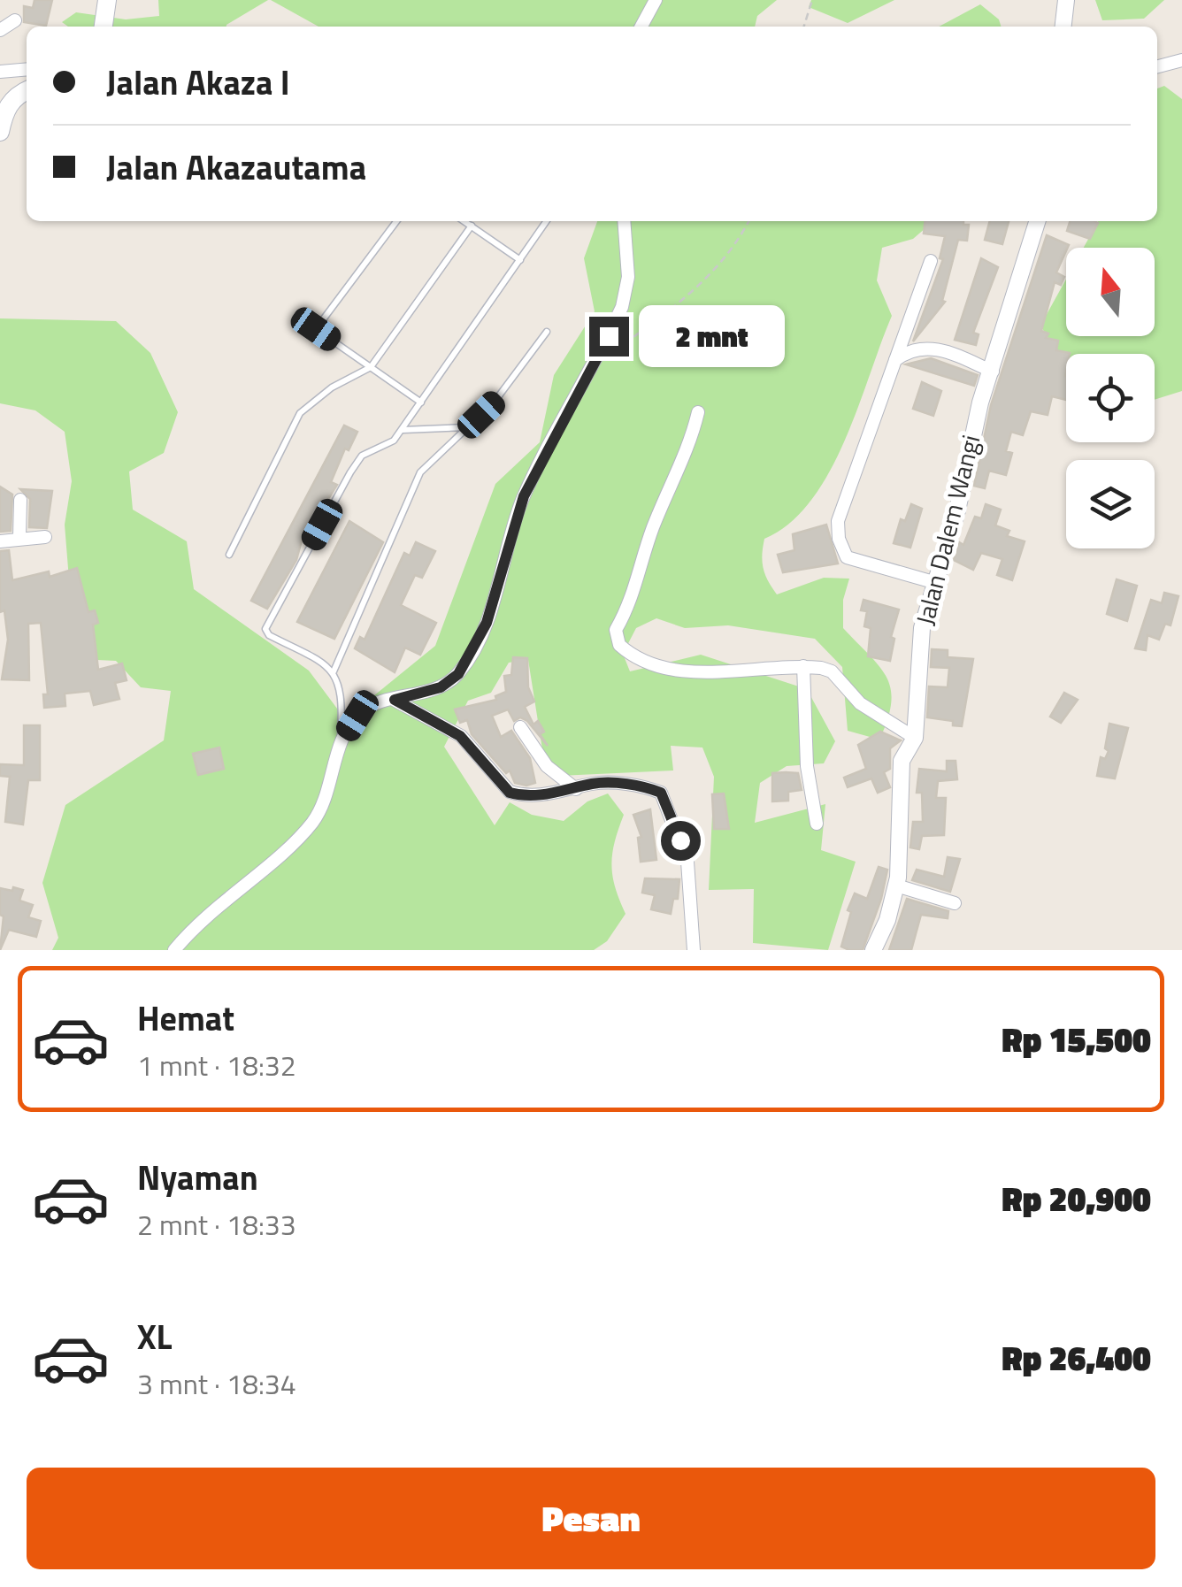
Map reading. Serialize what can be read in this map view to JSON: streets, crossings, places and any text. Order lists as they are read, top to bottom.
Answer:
{
  "streets": {
    "street": ["Jalan Dalem Wangi"]
  },
  "north": "top",
  "page": {
    "banner": ["Jalan Akaza I", "Jalan Akazautama"],
    "bubble": "2 mnt",
    "list": [
      {
        "name": "Hemat",
        "note": "1 mnt · 18:32",
        "value": "Rp 15,500"
      },
      {
        "name": "Nyaman",
        "note": "2 mnt · 18:33",
        "value": "Rp 20,900"
      },
      {
        "name": "XL",
        "note": "3 mnt · 18:34",
        "value": "Rp 26,400"
      }
    ],
    "buttons": "Pesan"
  }
}
